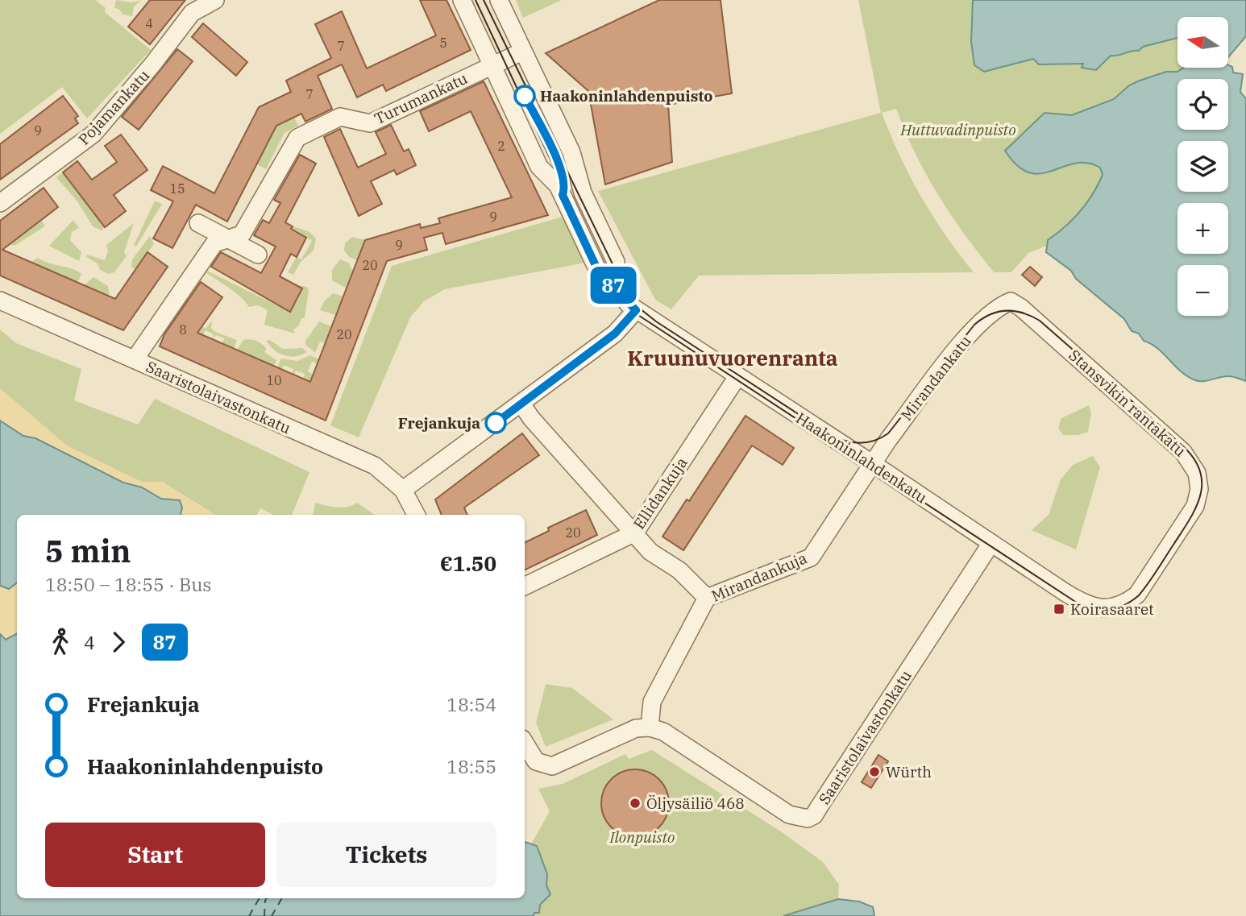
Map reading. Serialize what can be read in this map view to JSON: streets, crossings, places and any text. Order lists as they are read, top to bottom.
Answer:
{
  "streets": {
    "street": [
      "Turumankatu",
      "Pojamankatu",
      "Mirandankatu",
      "Saaristolaivastonkatu",
      "Stansvikin rantakatu",
      "Haakoninlahdenkatu",
      "Ellidankuja",
      "Mirandankuja"
    ]
  },
  "crossings": [
    ["Turumankatu", "Saaristolaivastonkatu"],
    ["Turumankatu", "Haakoninlahdenkatu"],
    ["Mirandankatu", "Stansvikin rantakatu"],
    ["Mirandankatu", "Haakoninlahdenkatu"],
    ["Mirandankatu", "Mirandankuja"],
    ["Saaristolaivastonkatu", "Haakoninlahdenkatu"],
    ["Saaristolaivastonkatu", "Mirandankuja"],
    ["Stansvikin rantakatu", "Haakoninlahdenkatu"],
    ["Haakoninlahdenkatu", "Ellidankuja"],
    ["Haakoninlahdenkatu", "Mirandankuja"]
  ],
  "districts": ["Kruunuvuorenranta"],
  "parks": ["Huttuvadinpuisto", "Ilonpuisto"],
  "places": {
    "other": [
      "Haakoninlahdenpuisto",
      "Frejankuja",
      "Würth",
      "Öljysäiliö 468"
    ],
    "transit": ["Koirasaaret"]
  },
  "lines": ["bus line 87"],
  "house_numbers": [
    "4",
    "5",
    "7",
    "7",
    "9",
    "2",
    "15",
    "9",
    "9",
    "20",
    "8",
    "20",
    "10",
    "20"
  ],
  "north": "left",
  "page": {
    "on_map": "87",
    "map_buttons": ["+", "−"],
    "heading": ["5 min", "18:50 – 18:55 · Bus", "€1.50"],
    "legs": ["4", "87"],
    "list": [
      {
        "name": "Frejankuja",
        "value": "18:54"
      },
      {
        "name": "Haakoninlahdenpuisto",
        "value": "18:55"
      }
    ],
    "buttons": ["Start", "Tickets"]
  }
}
